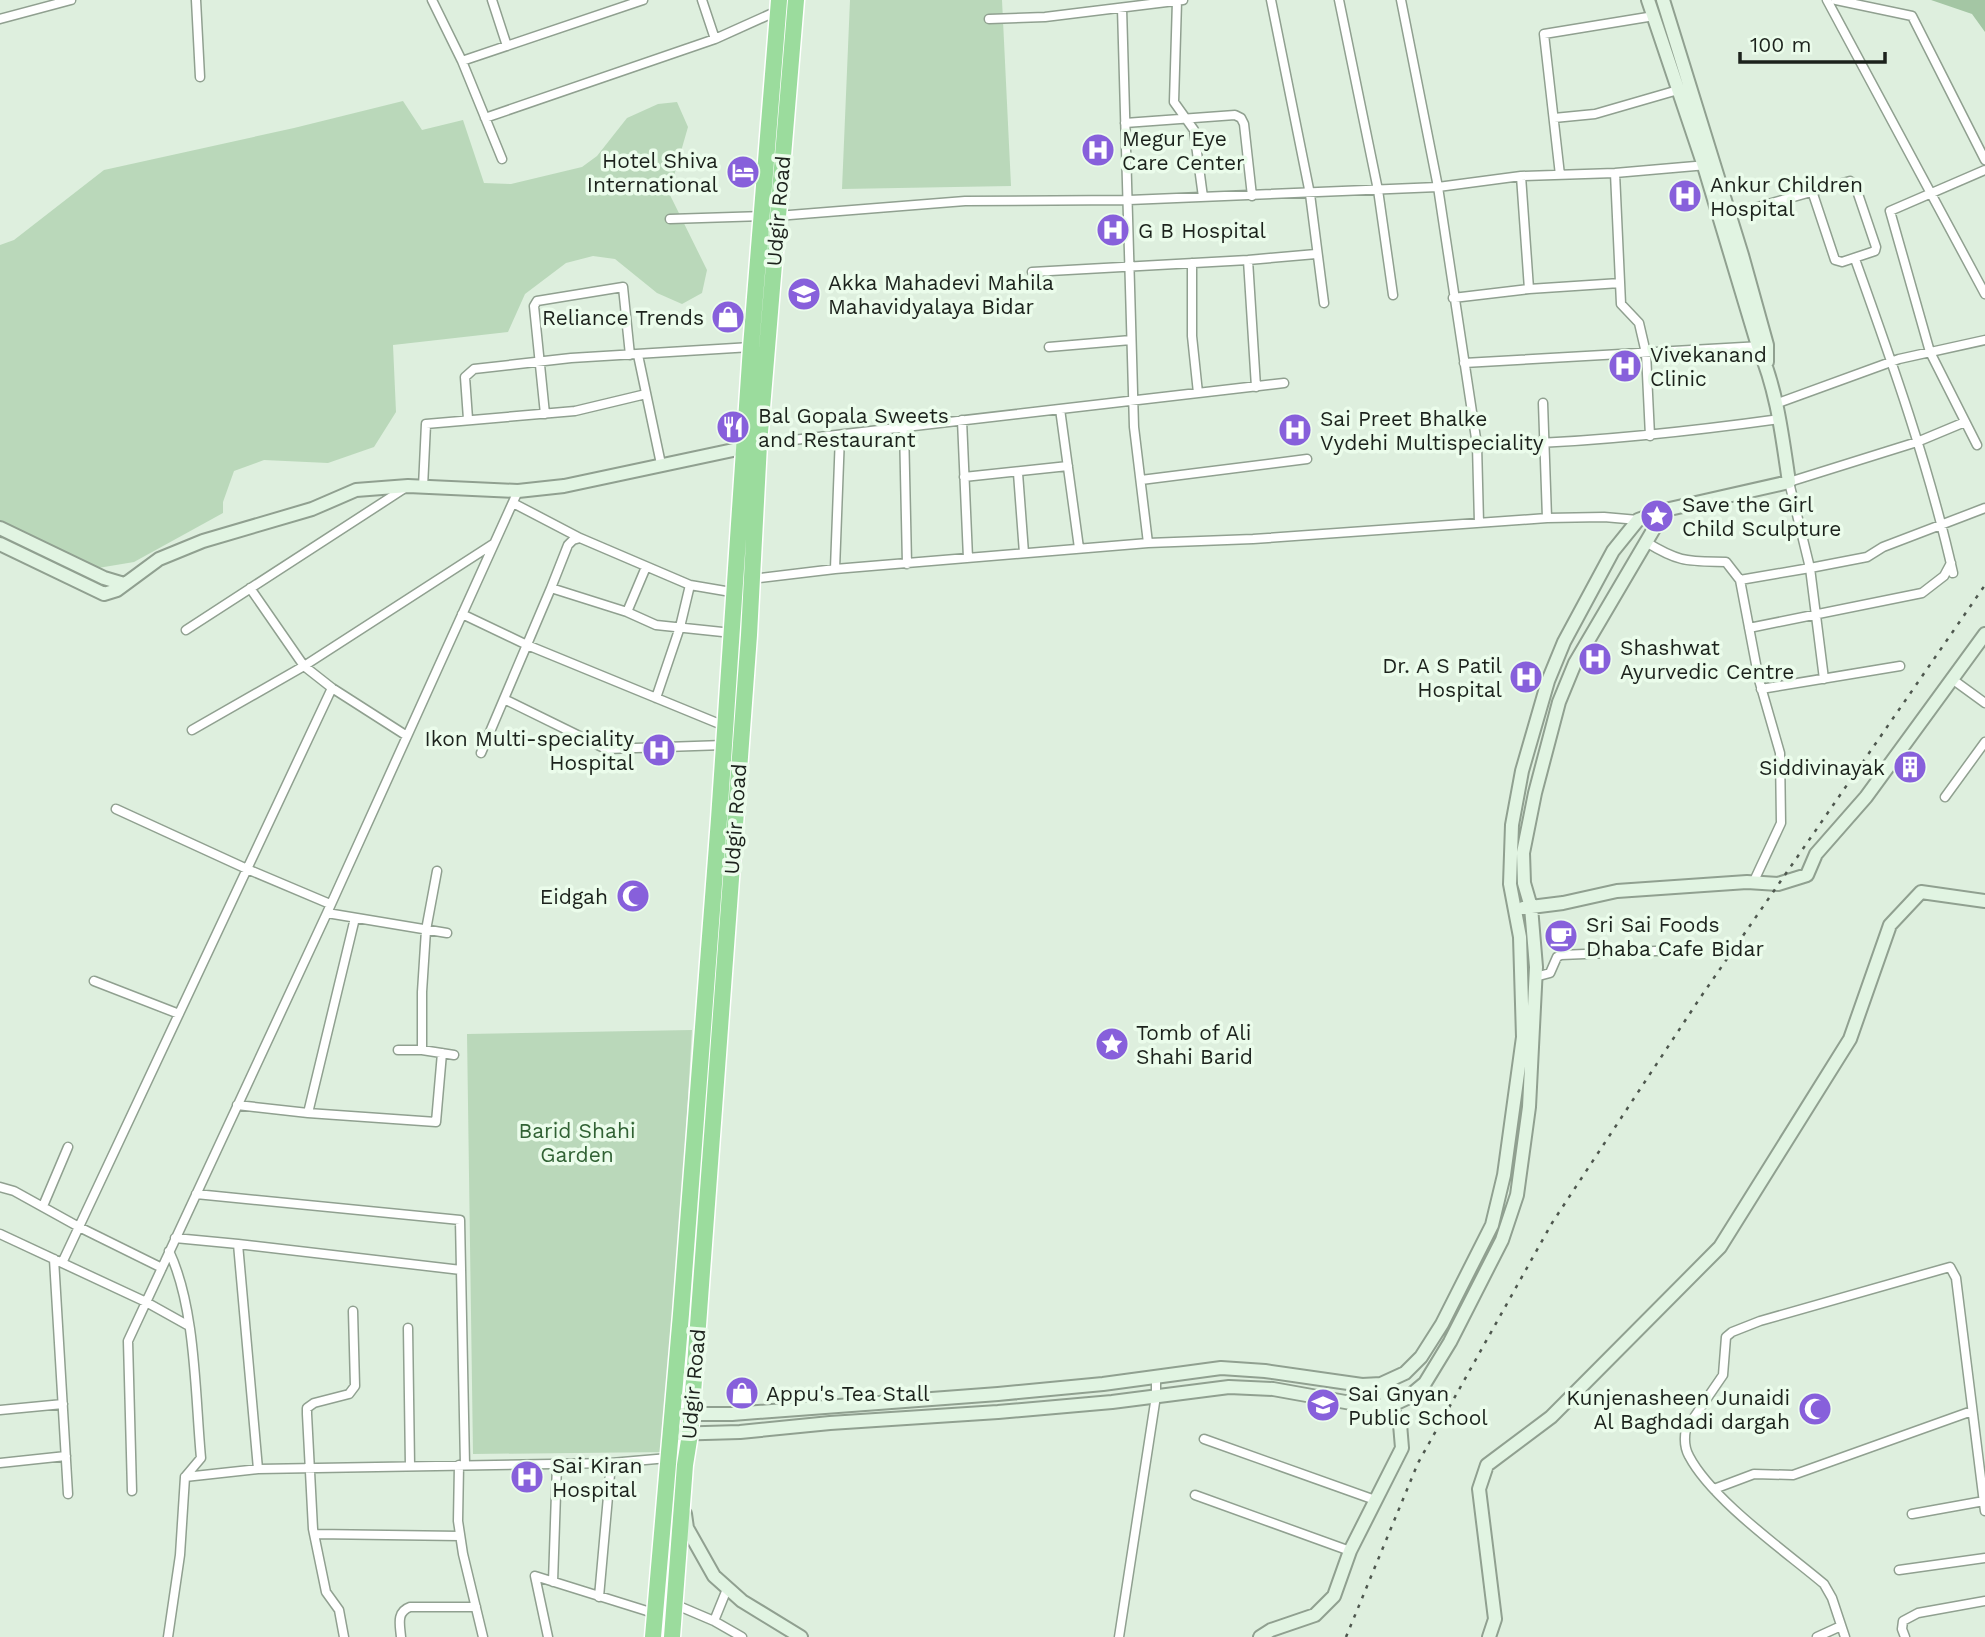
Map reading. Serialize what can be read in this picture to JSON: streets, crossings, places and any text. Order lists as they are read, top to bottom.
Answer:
{
  "streets": {
    "highway": ["Udgir Road"]
  },
  "parks": ["Barid Shahi Garden"],
  "places": {
    "hospital": [
      "Megur Eye Care Center",
      "Ankur Children Hospital",
      "G B Hospital",
      "Vivekanand Clinic",
      "Sai Preet Bhalke Vydehi Multispeciality",
      "Shashwat Ayurvedic Centre",
      "Dr. A S Patil Hospital",
      "Ikon Multi-speciality Hospital",
      "Sai Kiran Hospital"
    ],
    "hotel": ["Hotel Shiva International"],
    "school or university": ["Akka Mahadevi Mahila Mahavidyalaya Bidar", "Sai Gnyan Public School"],
    "shop": ["Reliance Trends", "Appu's Tea Stall"],
    "restaurant": ["Bal Gopala Sweets and Restaurant"],
    "place": ["Save the Girl Child Sculpture", "Tomb of Ali Shahi Barid"],
    "building": ["Siddivinayak"],
    "mosque": ["Eidgah", "Kunjenasheen Junaidi Al Baghdadi dargah"],
    "cafe": ["Sri Sai Foods Dhaba Cafe Bidar"]
  },
  "scale_bar": "100 m"
}
